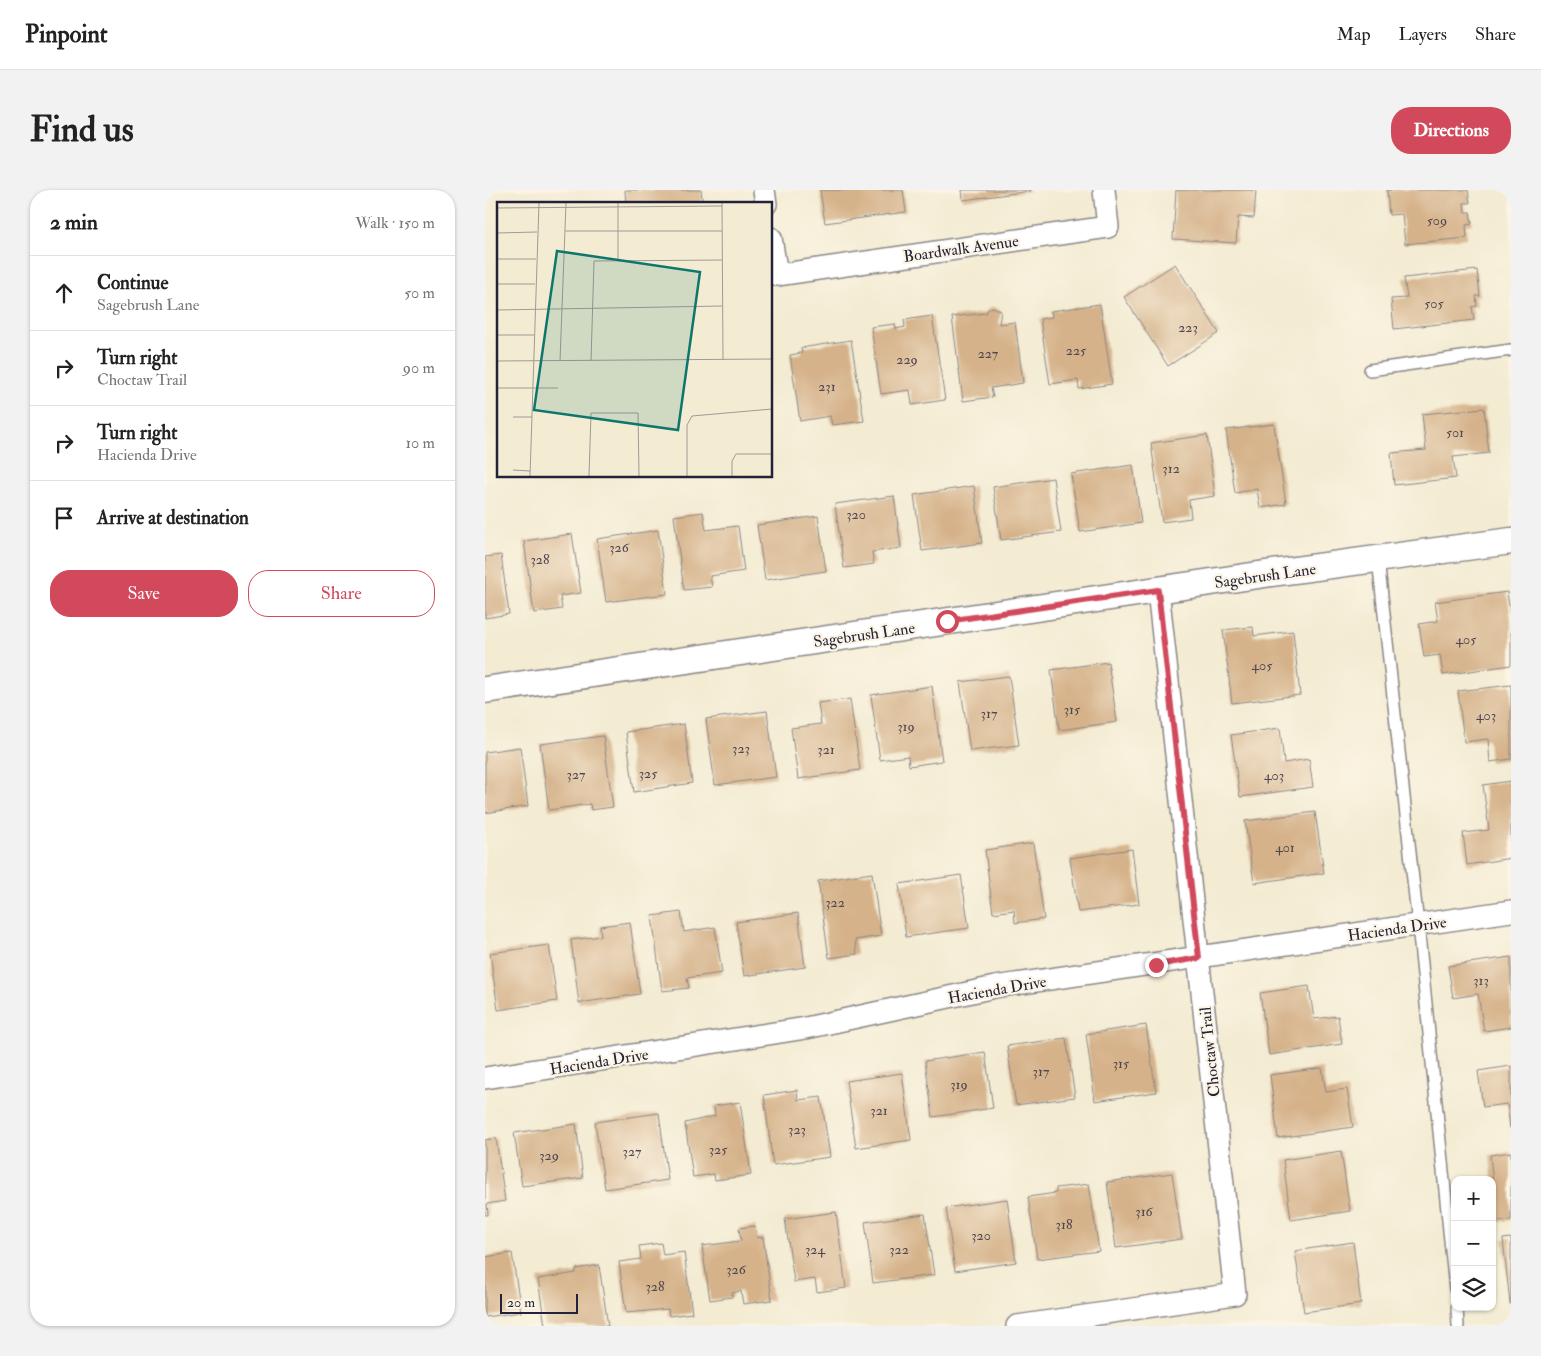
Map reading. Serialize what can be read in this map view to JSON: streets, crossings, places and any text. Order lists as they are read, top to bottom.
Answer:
{
  "streets": {
    "street": [
      "Boardwalk Avenue",
      "Sagebrush Lane",
      "Hacienda Drive",
      "Choctaw Trail"
    ]
  },
  "crossings": [
    ["Sagebrush Lane", "Choctaw Trail"],
    ["Hacienda Drive", "Choctaw Trail"]
  ],
  "house_numbers": [
    "509",
    "505",
    "223",
    "225",
    "227",
    "229",
    "231",
    "501",
    "312",
    "320",
    "326",
    "328",
    "405",
    "405",
    "315",
    "317",
    "403",
    "319",
    "323",
    "321",
    "325",
    "327",
    "403",
    "401",
    "322",
    "313",
    "315",
    "317",
    "319",
    "321",
    "323",
    "325",
    "327",
    "329",
    "316",
    "318",
    "320",
    "324",
    "322",
    "326",
    "328"
  ],
  "scale_bar": "20 m",
  "page": {
    "header": "Pinpoint",
    "nav": ["Map", "Layers", "Share"],
    "buttons": [
      "Directions",
      ["Save", "Share"]
    ],
    "title": "Find us",
    "heading": ["2 min", "Walk · 150 m"],
    "list": [
      ["Continue", "Sagebrush Lane", "50 m"],
      ["Turn right", "Choctaw Trail", "90 m"],
      ["Turn right", "Hacienda Drive", "10 m"],
      "Arrive at destination"
    ],
    "map_buttons": ["+", "−"],
    "scale": "20 m"
  }
}
